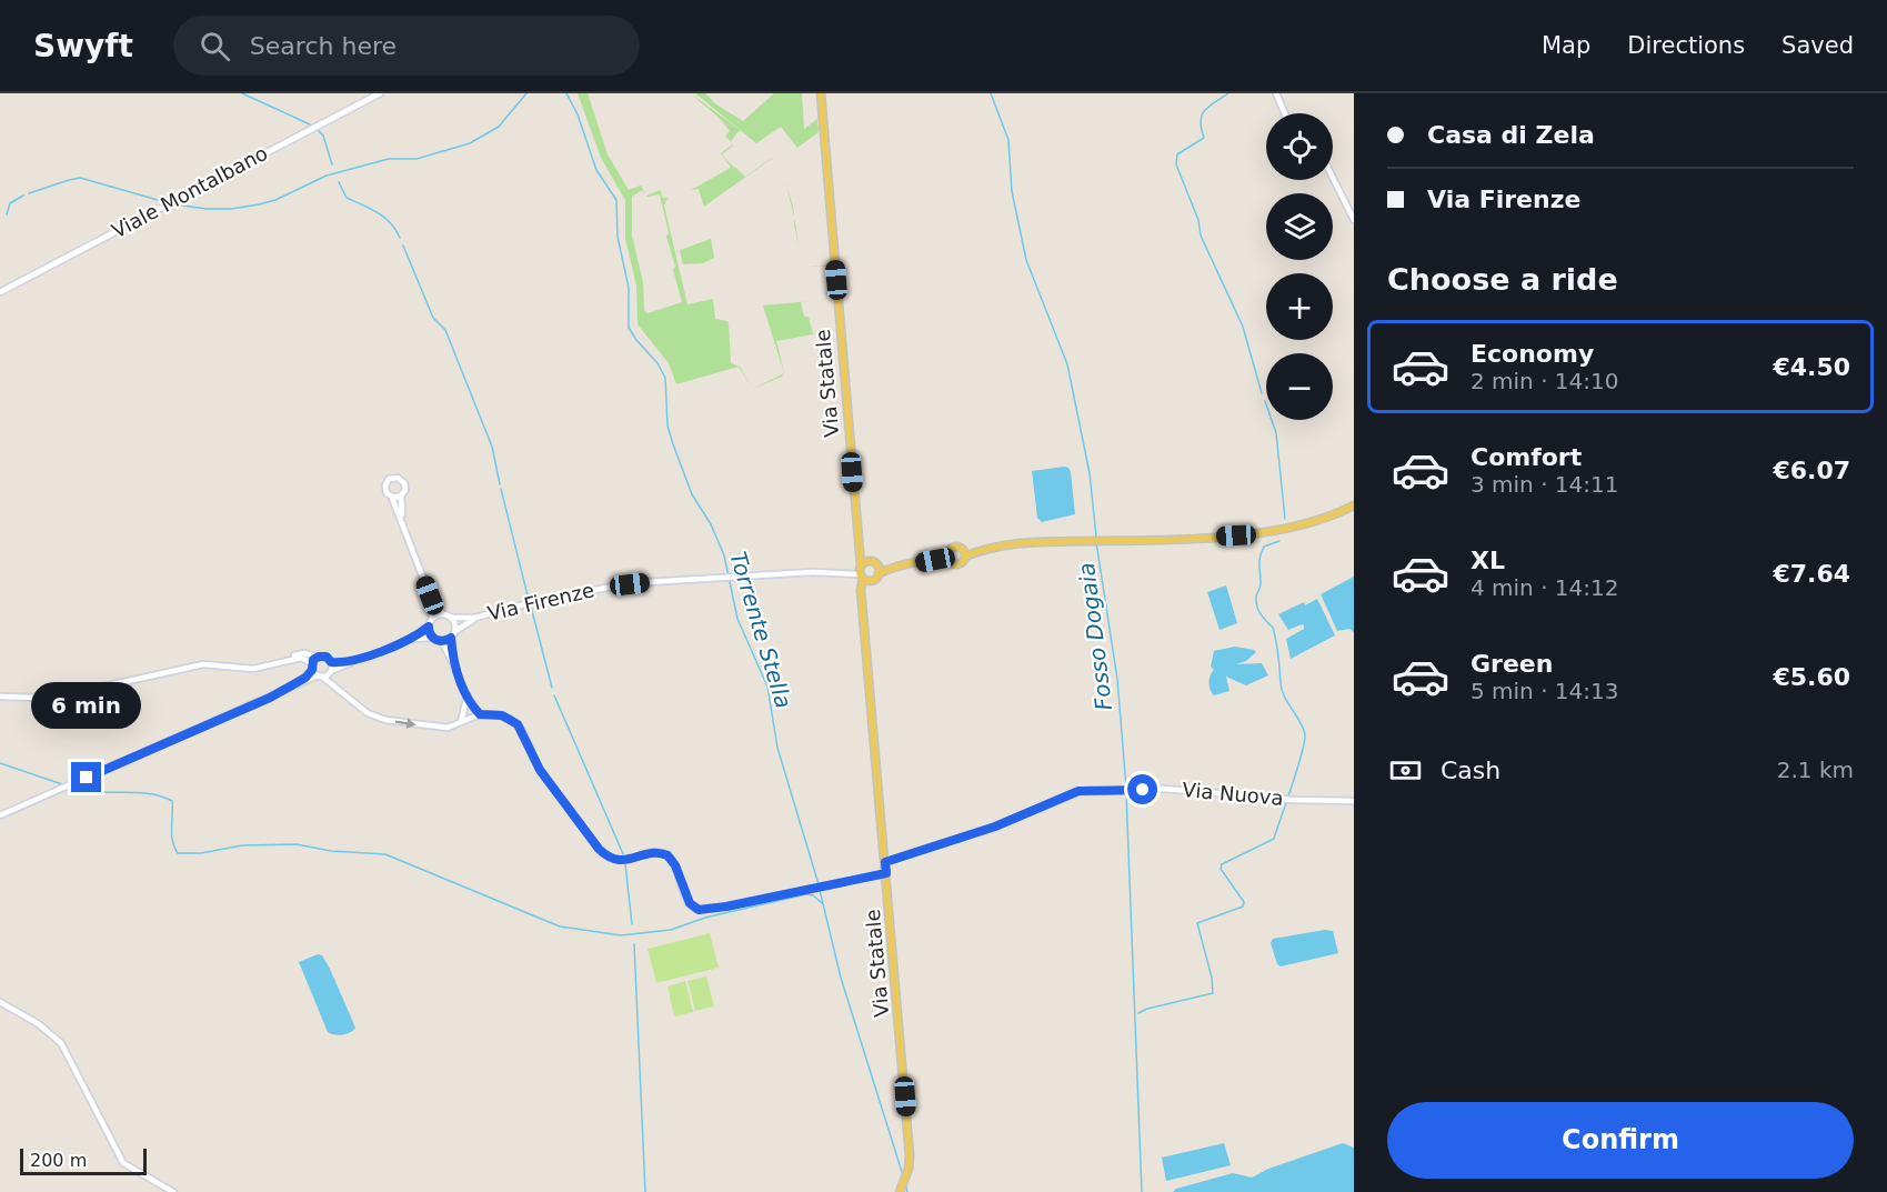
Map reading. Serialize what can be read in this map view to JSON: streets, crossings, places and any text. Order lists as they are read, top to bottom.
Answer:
{
  "streets": {
    "main road": ["Viale Montalbano", "Via Statale"],
    "street": ["Via Firenze", "Via Nuova"]
  },
  "crossings": [
    ["Via Statale", "Via Firenze"],
    ["Via Statale", "Via Nuova"]
  ],
  "water": ["Torrente Stella", "Fosso Dogaia"],
  "scale_bar": "200 m",
  "page": {
    "header": "Swyft",
    "search": "Search here",
    "nav": ["Map", "Directions", "Saved"],
    "banner": ["Casa di Zela", "Via Firenze"],
    "map_buttons": ["+", "−"],
    "heading": "Choose a ride",
    "list": [
      {
        "name": "Economy",
        "note": "2 min · 14:10",
        "value": "€4.50"
      },
      {
        "name": "Comfort",
        "note": "3 min · 14:11",
        "value": "€6.07"
      },
      {
        "name": "XL",
        "note": "4 min · 14:12",
        "value": "€7.64"
      },
      {
        "name": "Green",
        "note": "5 min · 14:13",
        "value": "€5.60"
      }
    ],
    "bubble": "6 min",
    "pay": ["Cash", "2.1 km"],
    "buttons": "Confirm",
    "scale": "200 m"
  }
}
